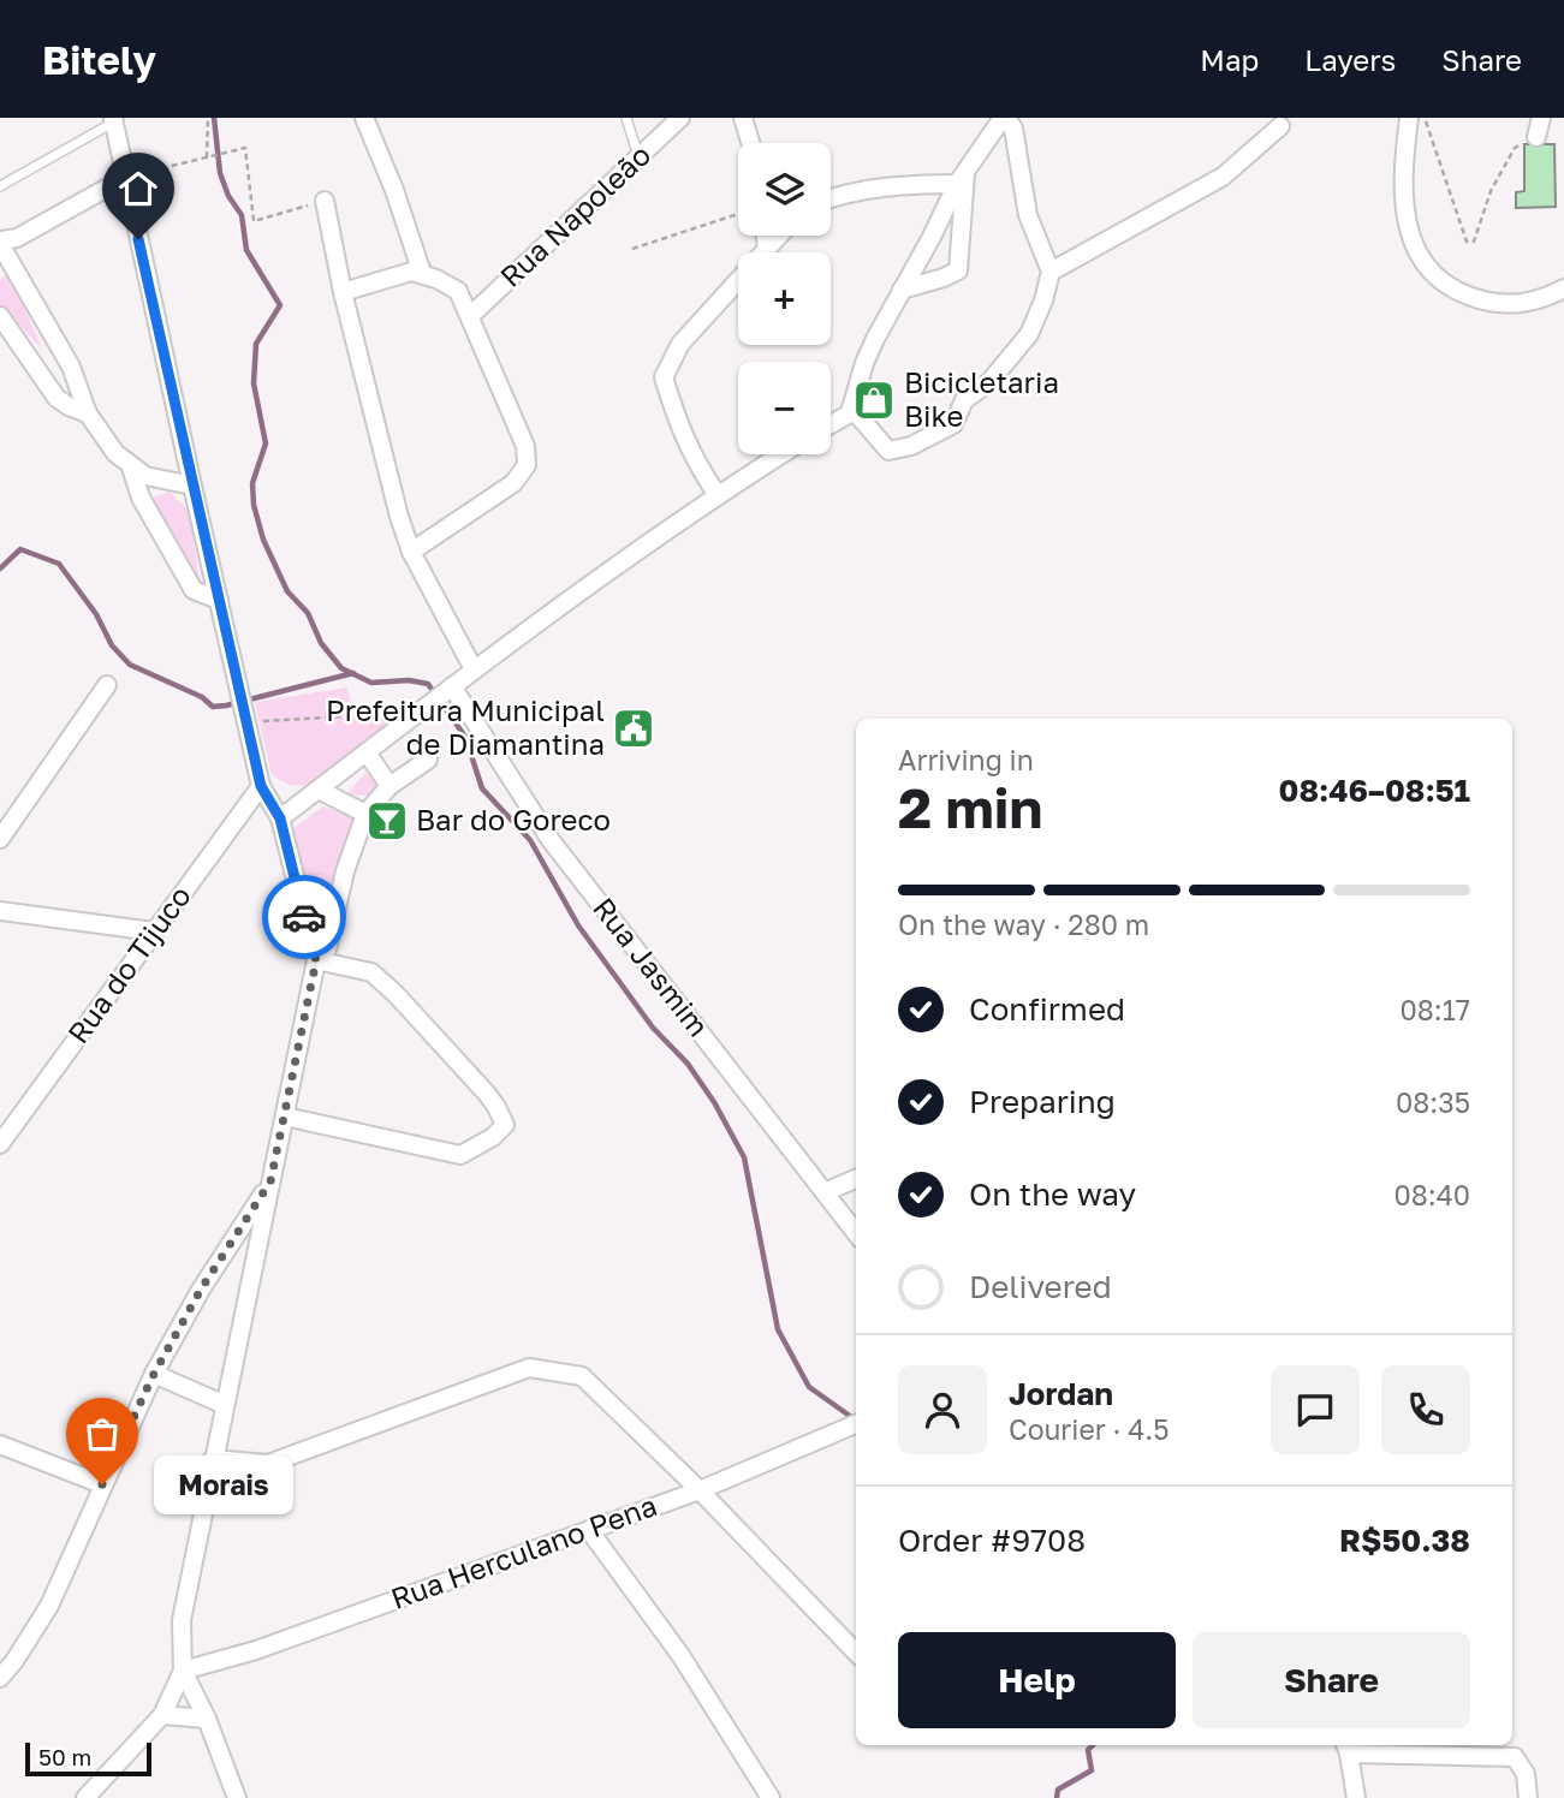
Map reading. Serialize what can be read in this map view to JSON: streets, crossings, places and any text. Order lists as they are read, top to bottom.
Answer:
{
  "streets": {
    "street": [
      "Rua Napoleão",
      "Rua do Tijuco",
      "Rua Jasmim",
      "Rua Herculano Pena"
    ]
  },
  "places": {
    "shop": ["Bicicletaria Bike"],
    "public building": ["Prefeitura Municipal de Diamantina"],
    "bar": ["Bar do Goreco"],
    "other": ["Morais"]
  },
  "scale_bar": "50 m",
  "page": {
    "header": "Bitely",
    "nav": ["Map", "Layers", "Share"],
    "map_buttons": ["+", "−"],
    "heading": ["2 min", "Arriving in", "08:46–08:51"],
    "panel": [
      "Jordan",
      "Courier · 4.5",
      "Order #9708",
      "R$50.38"
    ],
    "bar": "On the way · 280 m",
    "list": [
      ["Confirmed", "08:17"],
      ["Preparing", "08:35"],
      ["On the way", "08:40"],
      "Delivered"
    ],
    "bubble": "Morais",
    "buttons": ["Help", "Share"],
    "scale": "50 m"
  }
}
